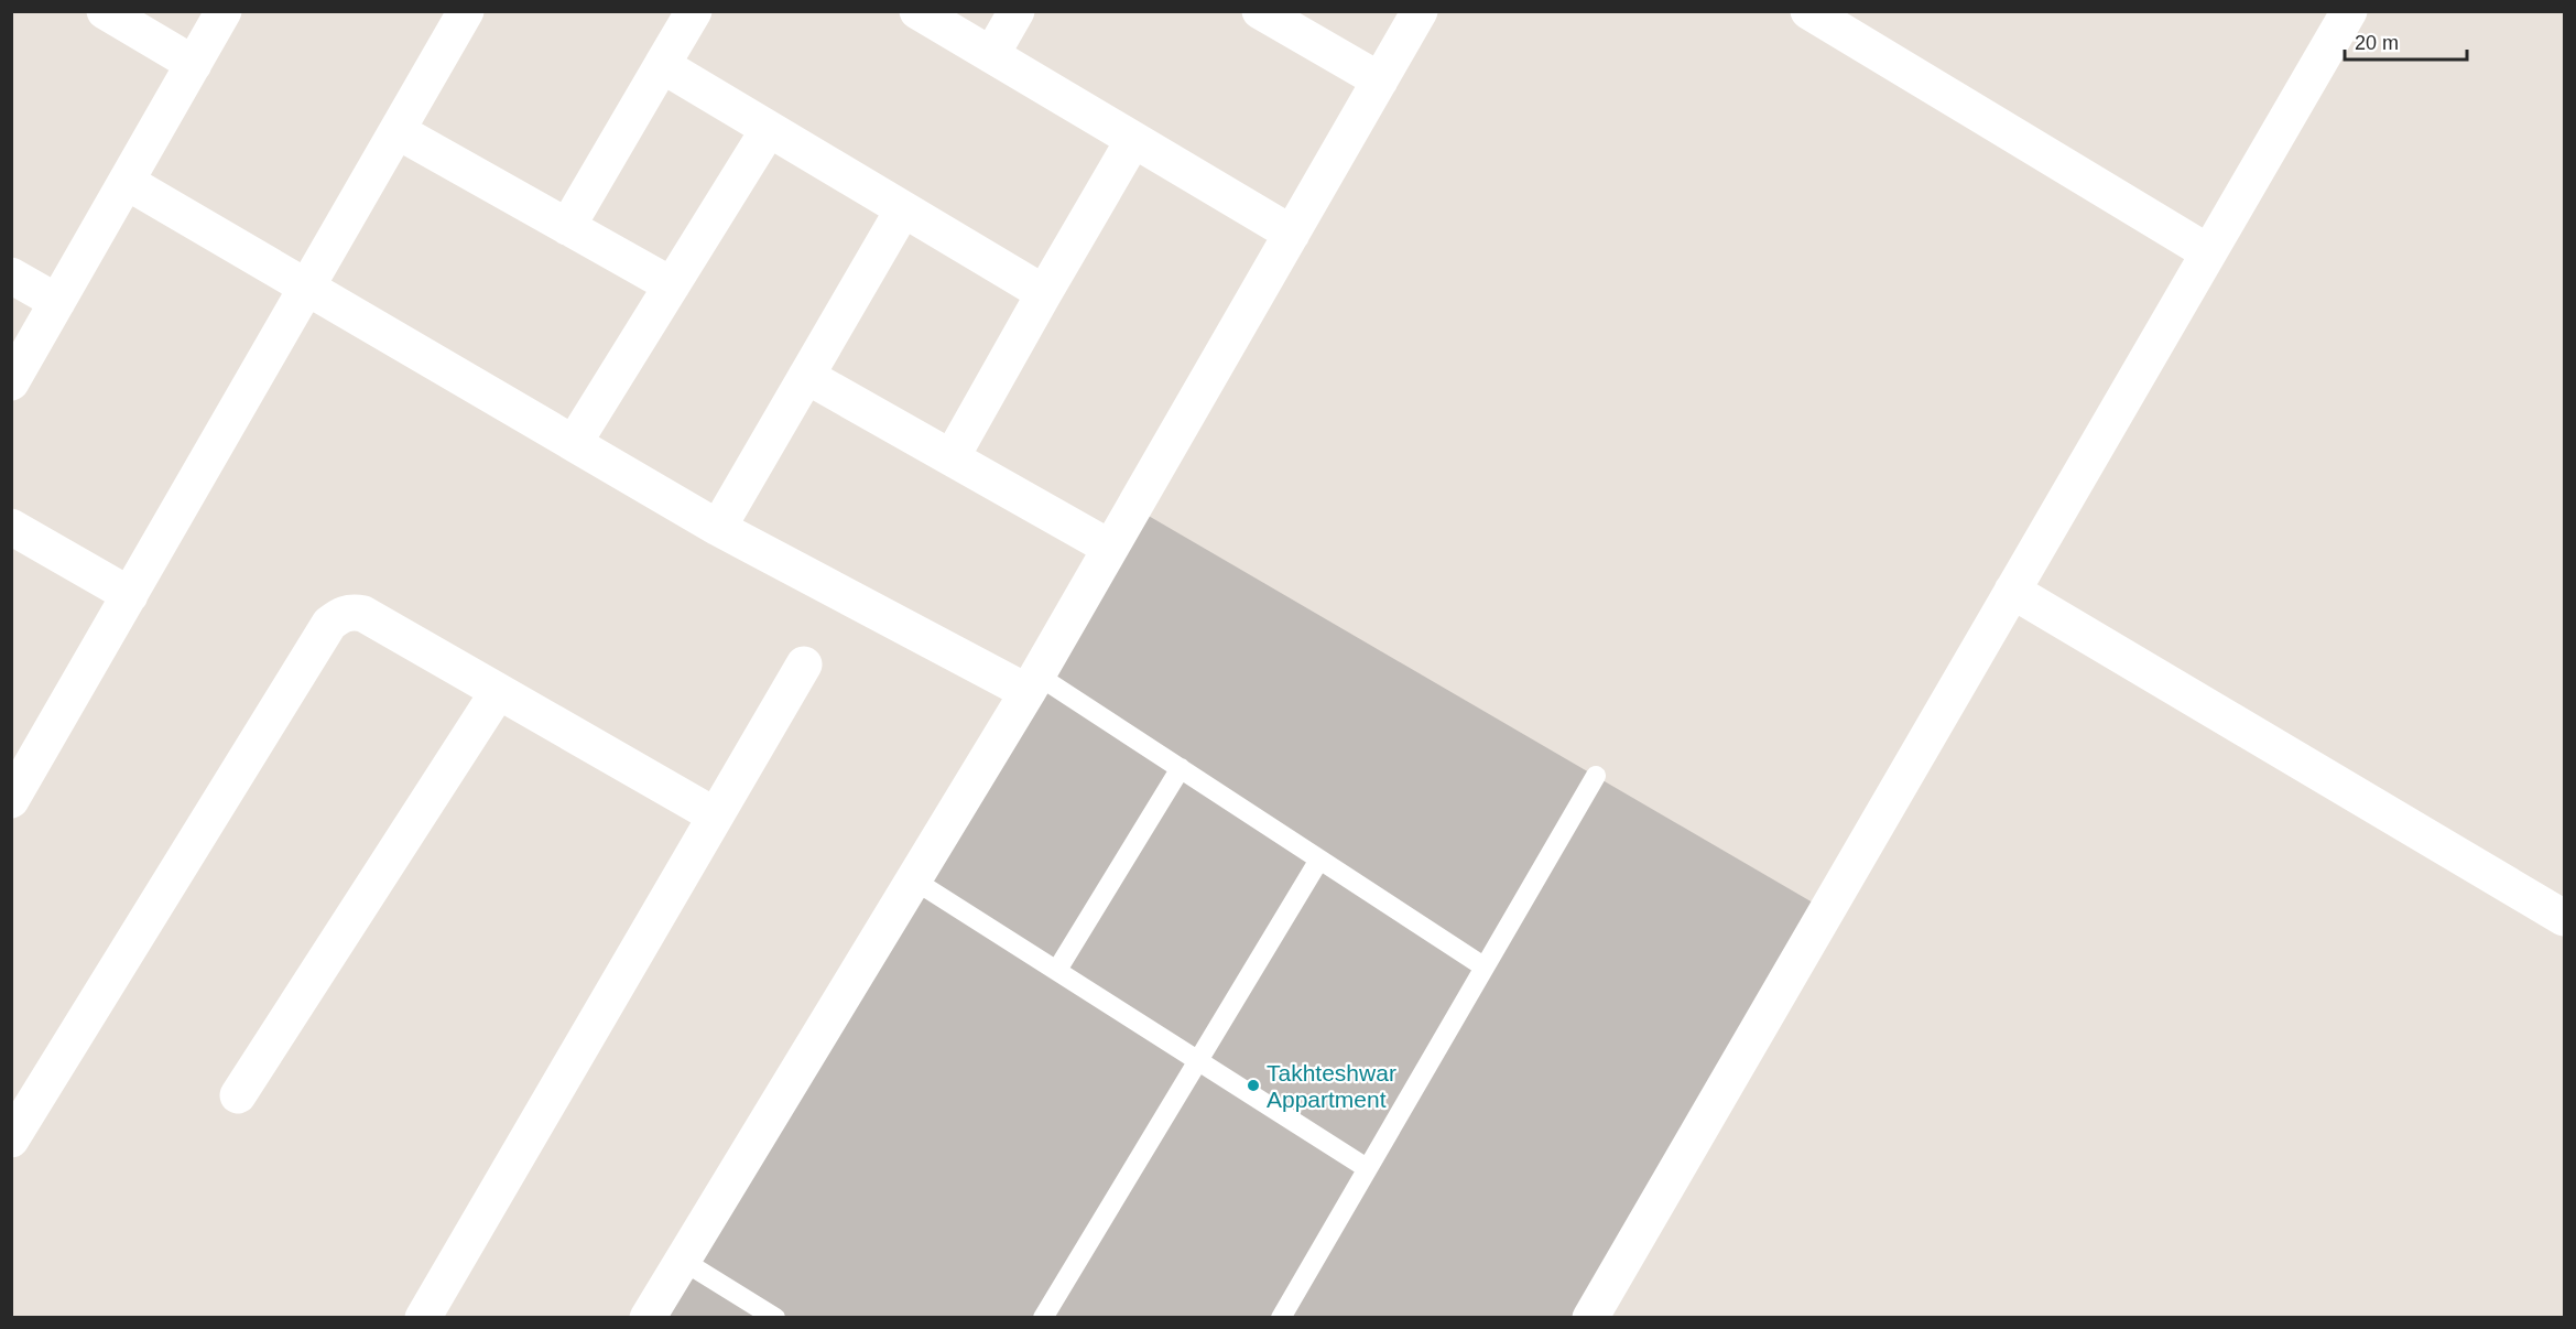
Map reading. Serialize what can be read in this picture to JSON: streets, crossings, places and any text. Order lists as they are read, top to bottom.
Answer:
{
  "places": ["Takhteshwar Appartment"],
  "scale_bar": "20 m"
}
